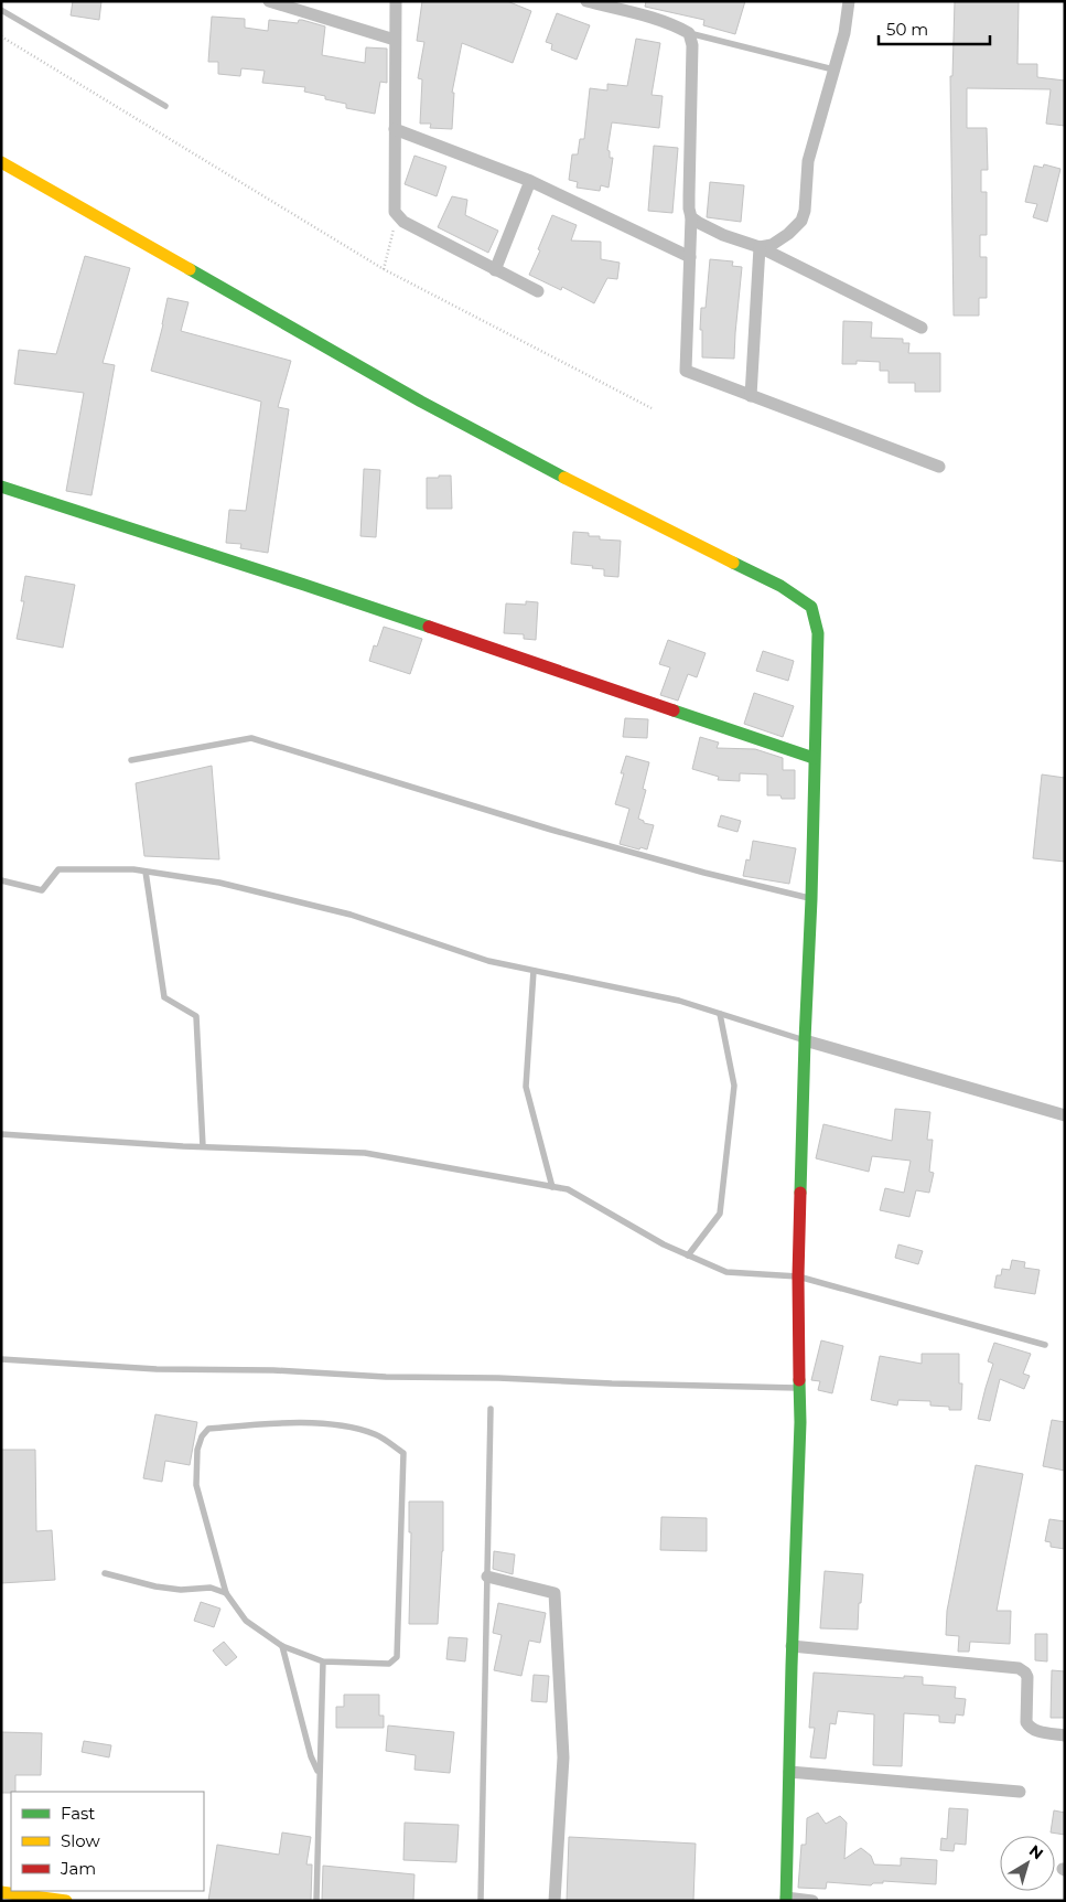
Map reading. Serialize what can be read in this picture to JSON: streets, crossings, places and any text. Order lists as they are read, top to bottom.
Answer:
{
  "legend": ["Fast", "Slow", "Jam"],
  "scale_bar": "50 m",
  "north": "top right"
}
